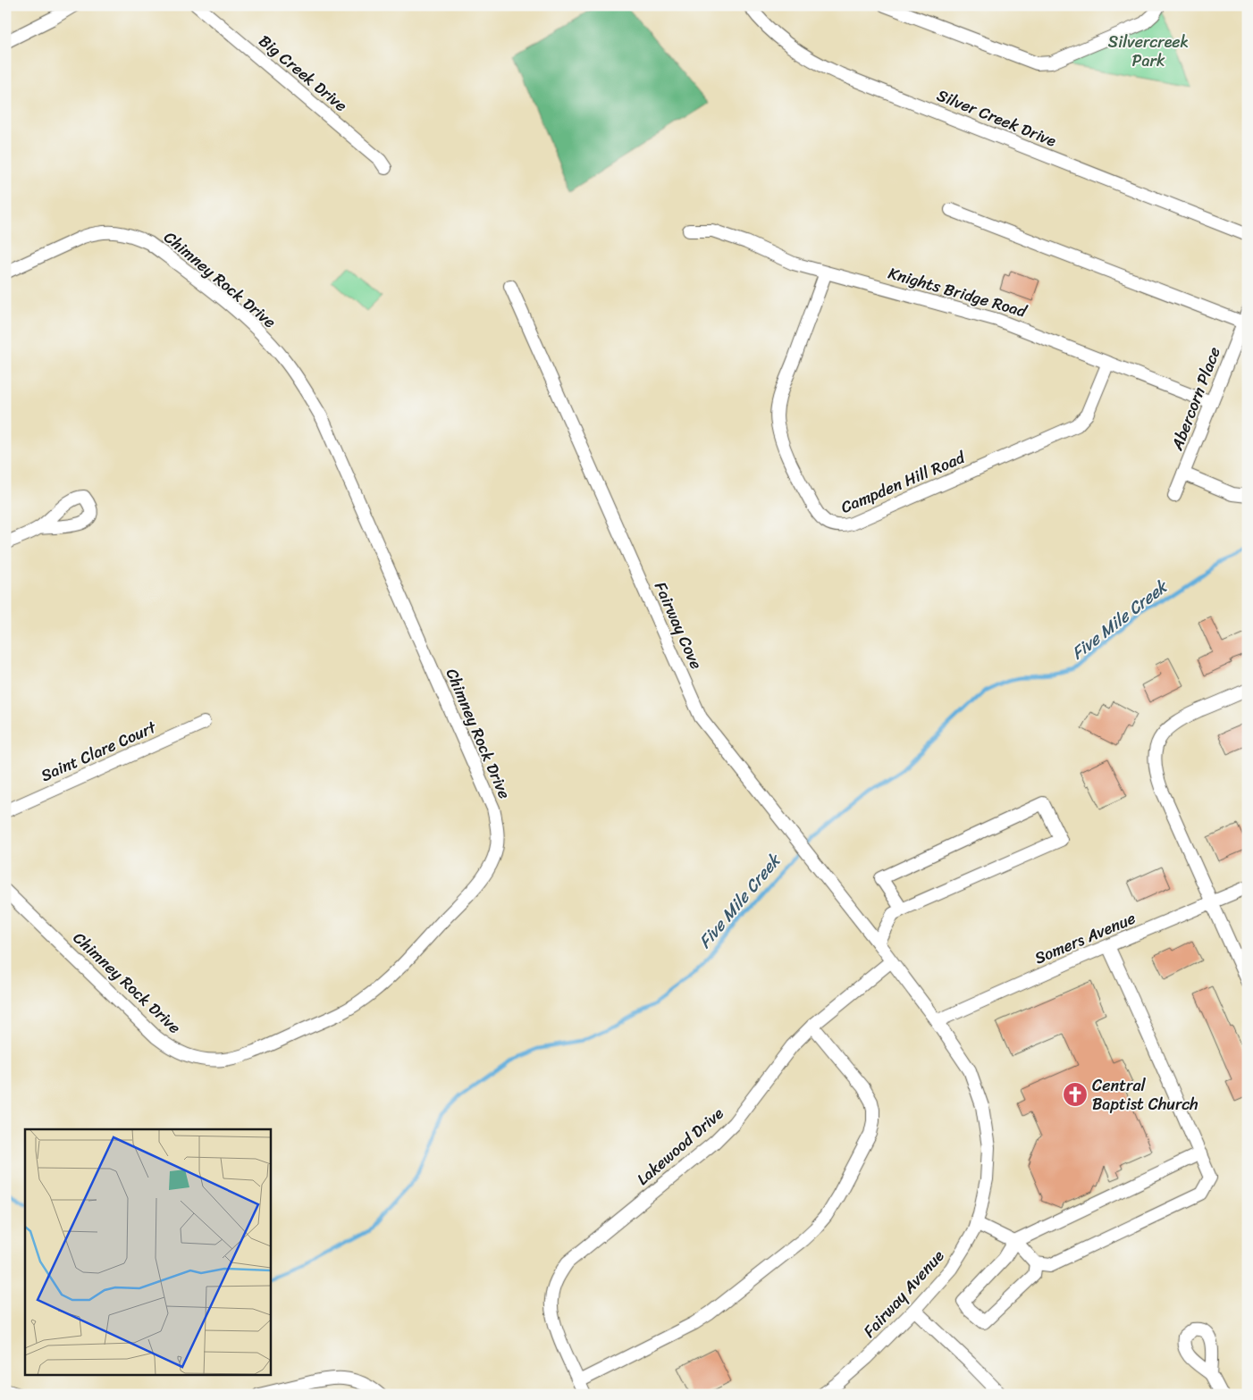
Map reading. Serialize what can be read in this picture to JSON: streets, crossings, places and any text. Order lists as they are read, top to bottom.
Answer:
{
  "streets": {
    "street": [
      "Big Creek Drive",
      "Silver Creek Drive",
      "Chimney Rock Drive",
      "Knights Bridge Road",
      "Abercorn Place",
      "Campden Hill Road",
      "Fairway Cove",
      "Saint Clare Court",
      "Somers Avenue",
      "Lakewood Drive",
      "Fairway Avenue"
    ]
  },
  "crossings": [
    ["Knights Bridge Road", "Abercorn Place"],
    ["Knights Bridge Road", "Campden Hill Road"],
    ["Somers Avenue", "Fairway Avenue"]
  ],
  "water": ["Five Mile Creek"],
  "parks": ["Silvercreek Park"],
  "places": {
    "church": ["Central Baptist Church"]
  }
}
